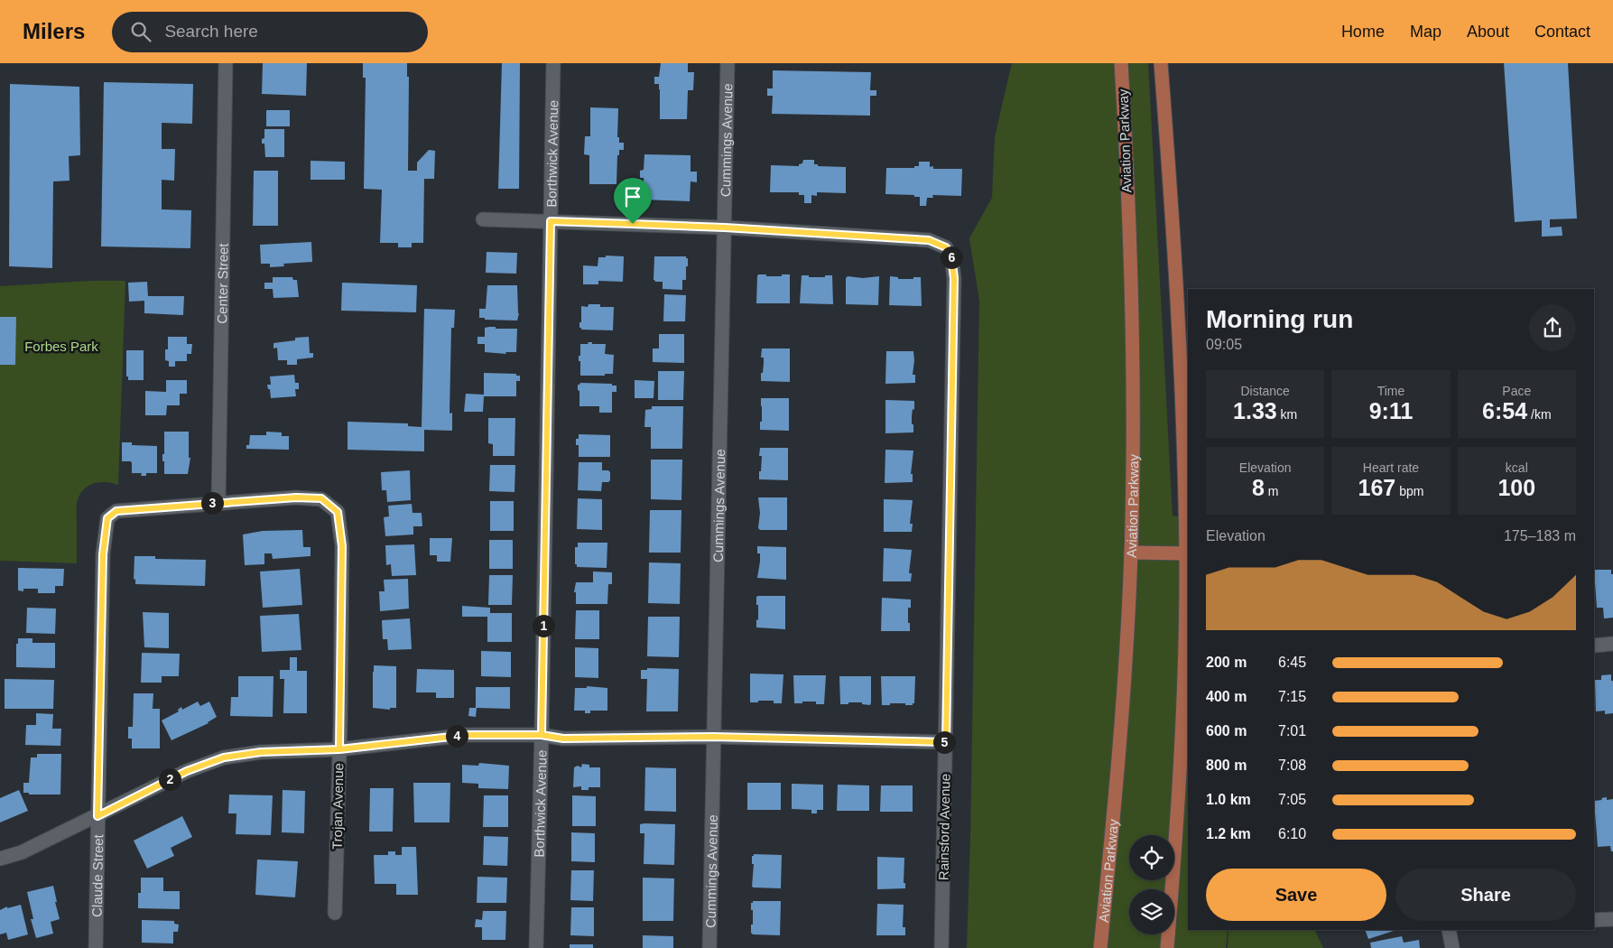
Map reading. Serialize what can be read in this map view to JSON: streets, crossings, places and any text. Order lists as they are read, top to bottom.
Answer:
{
  "streets": {
    "main road": ["Aviation Parkway"],
    "street": [
      "Cummings Avenue",
      "Borthwick Avenue",
      "Center Street",
      "Trojan Avenue",
      "Rainsford Avenue",
      "Claude Street"
    ]
  },
  "crossings": [
    ["Cummings Avenue", "Rainsford Avenue"],
    ["Center Street", "Trojan Avenue"],
    ["Center Street", "Claude Street"],
    ["Trojan Avenue", "Claude Street"]
  ],
  "parks": ["Forbes Park"],
  "page": {
    "header": "Milers",
    "search": "Search here",
    "nav": [
      "Home",
      "Map",
      "About",
      "Contact"
    ],
    "pins": [
      "6",
      "3",
      "1",
      "4",
      "5",
      "2"
    ],
    "heading": ["Morning run", "09:05"],
    "stats": [
      ["Distance", "1.33 km"],
      ["Time", "9:11"],
      ["Pace", "6:54 /km"],
      ["Elevation", "8 m"],
      ["Heart rate", "167 bpm"],
      ["kcal", "100"]
    ],
    "chart": ["Elevation", "175–183 m"],
    "list": [
      {
        "name": "200 m",
        "note": "6:45"
      },
      {
        "name": "400 m",
        "note": "7:15"
      },
      {
        "name": "600 m",
        "note": "7:01"
      },
      {
        "name": "800 m",
        "note": "7:08"
      },
      {
        "name": "1.0 km",
        "note": "7:05"
      },
      {
        "name": "1.2 km",
        "note": "6:10"
      }
    ],
    "buttons": ["Save", "Share"]
  }
}
